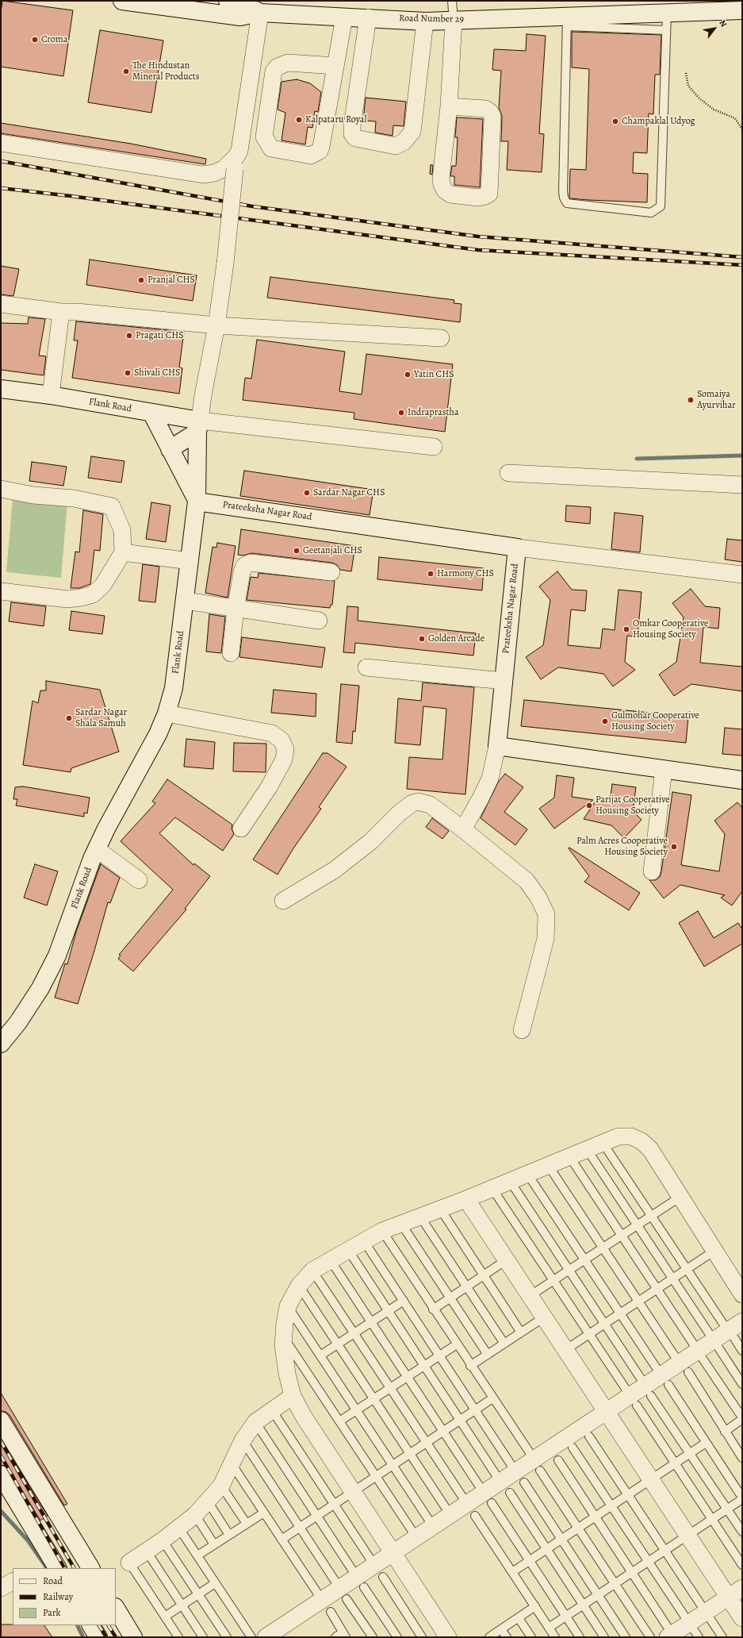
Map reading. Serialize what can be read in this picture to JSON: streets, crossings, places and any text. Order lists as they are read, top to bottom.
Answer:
{
  "streets": {
    "street": ["Road Number 29", "Flank Road", "Prateeksha Nagar Road"]
  },
  "crossings": [
    ["Flank Road", "Prateeksha Nagar Road"]
  ],
  "places": [
    "Croma",
    "The Hindustan Mineral Products",
    "Kalpataru Royal",
    "Champaklal Udyog",
    "Pranjal CHS",
    "Pragati CHS",
    "Shivali CHS",
    "Yatin CHS",
    "Somaiya Ayurvihar",
    "Indraprastha",
    "Sardar Nagar CHS",
    "Geetanjali CHS",
    "Harmony CHS",
    "Omkar Cooperative Housing Society",
    "Golden Arcade",
    "Sardar Nagar Shala Samuh",
    "Gulmohar Cooperative Housing Society",
    "Parijat Cooperative Housing Society",
    "Palm Acres Cooperative Housing Society"
  ],
  "legend": ["Road", "Railway", "Park"],
  "north": "top right"
}
